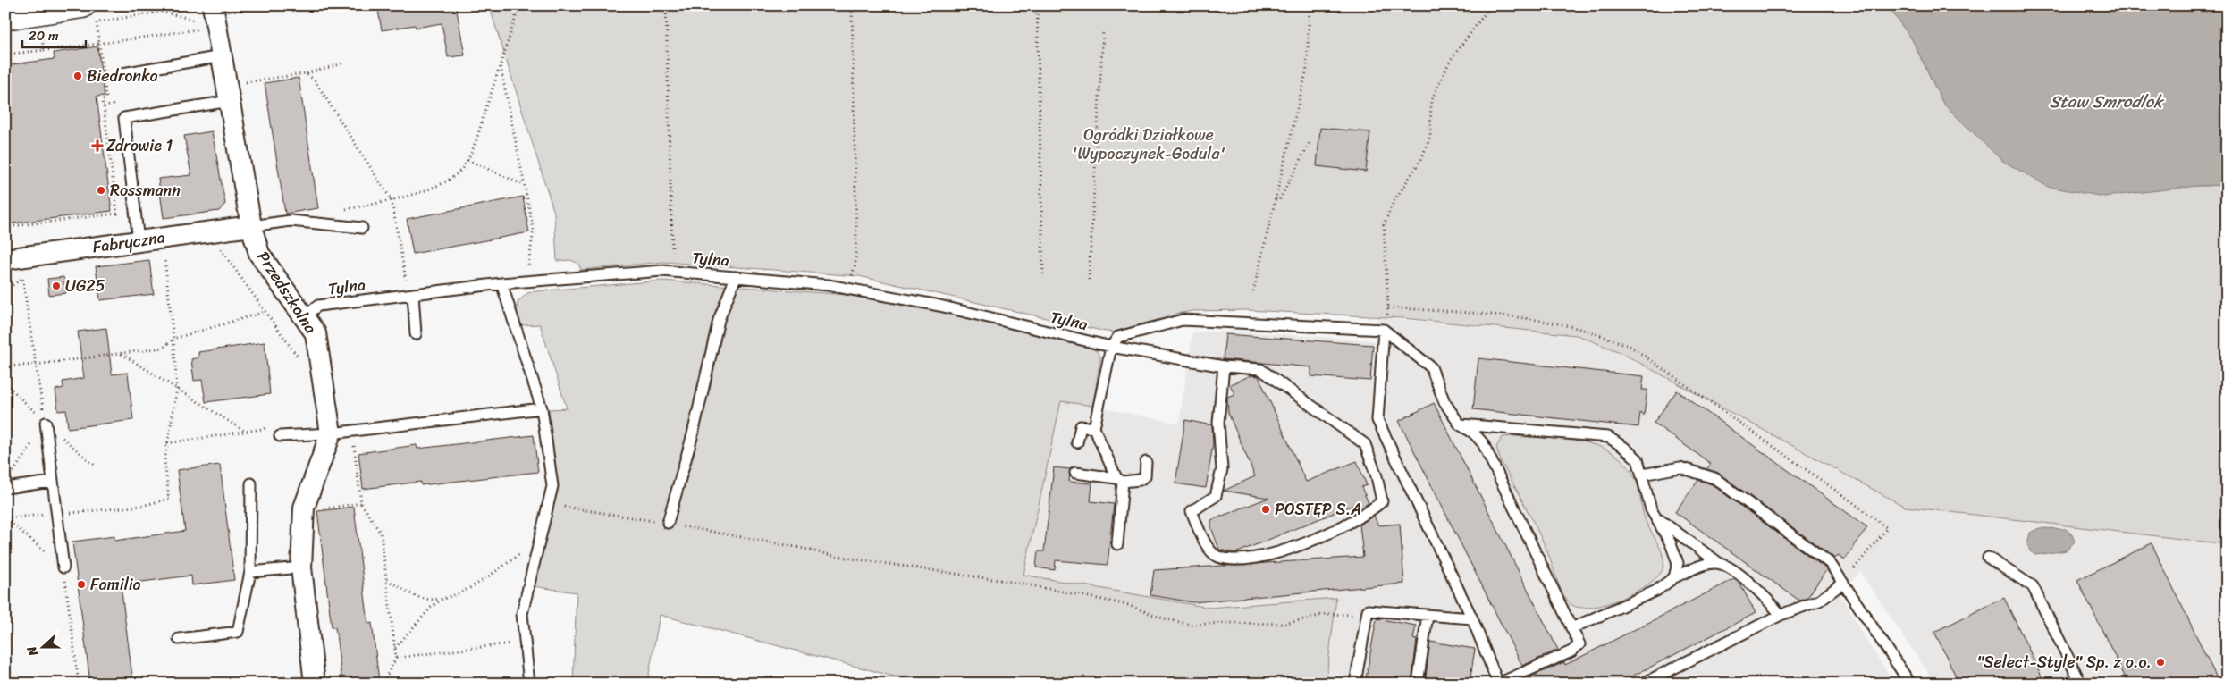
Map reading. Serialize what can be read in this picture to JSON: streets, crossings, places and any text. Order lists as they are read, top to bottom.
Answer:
{
  "streets": {
    "street": ["Fabryczna", "Przedszkolna"],
    "lane": ["Tylna"]
  },
  "crossings": [
    ["Fabryczna", "Przedszkolna"],
    ["Tylna", "Przedszkolna"]
  ],
  "water": ["Staw Smrodlok"],
  "parks": ["Ogródki Działkowe 'Wypoczynek-Godula'"],
  "places": {
    "other": [
      "Biedronka",
      "Rossmann",
      "UG25",
      "POSTĘP S.A",
      "Familia",
      "\"Select-Style\" Sp. z o.o."
    ],
    "health": ["Zdrowie 1"]
  },
  "scale_bar": "20 m",
  "north": "left"
}
